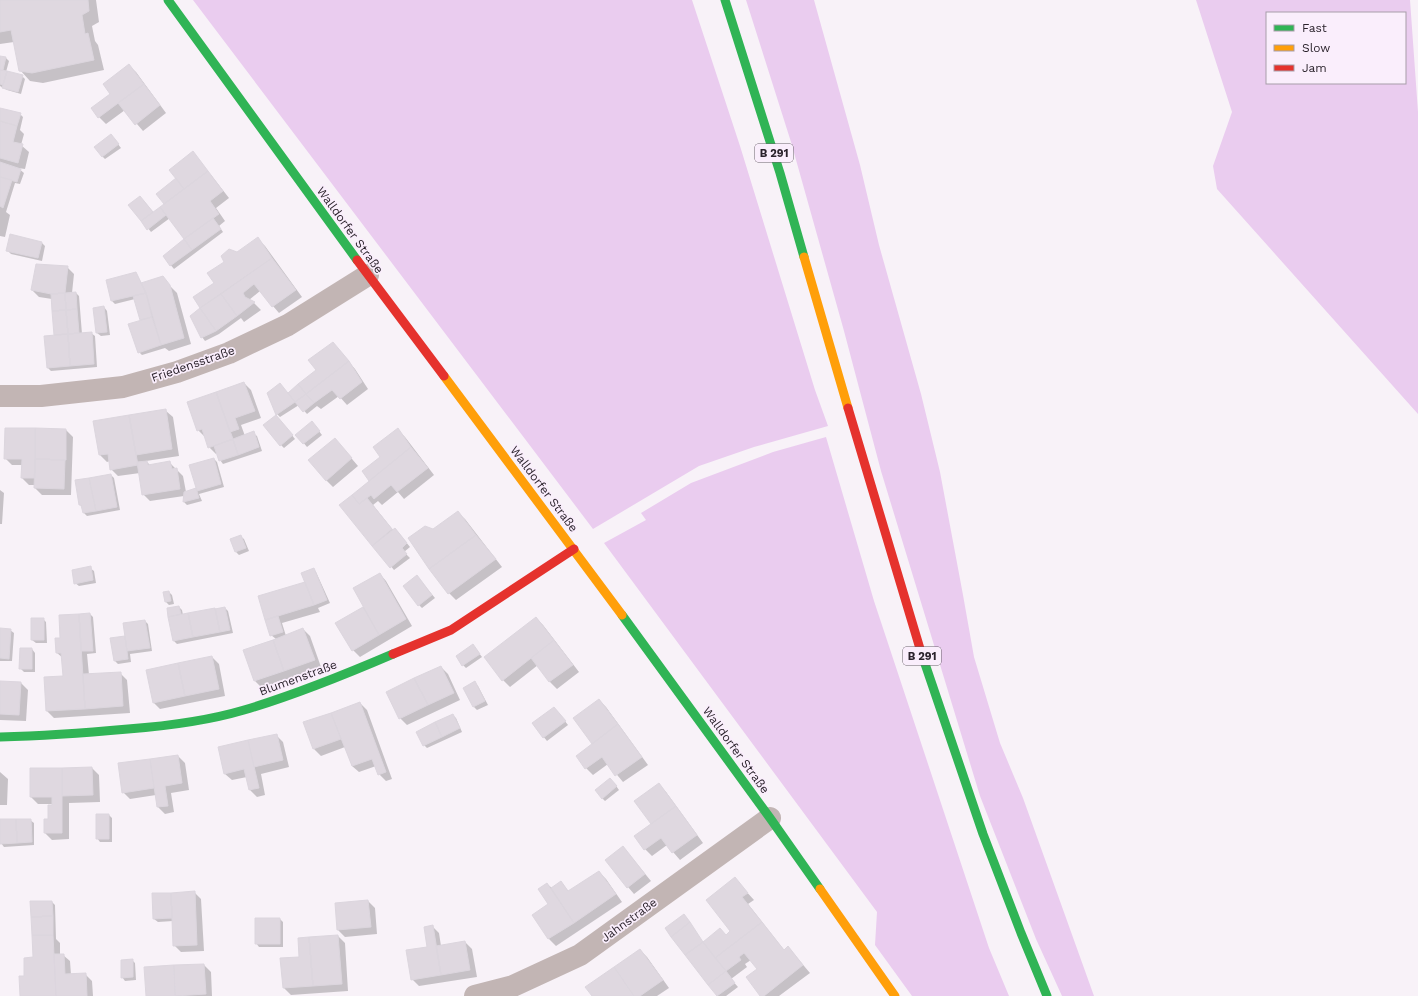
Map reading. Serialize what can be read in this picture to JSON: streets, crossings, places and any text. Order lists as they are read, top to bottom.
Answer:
{
  "streets": {
    "street": [
      "B 291",
      "Walldorfer Straße",
      "Friedensstraße",
      "Blumenstraße",
      "Jahnstraße"
    ]
  },
  "crossings": [
    ["Walldorfer Straße", "Friedensstraße"],
    ["Walldorfer Straße", "Blumenstraße"],
    ["Walldorfer Straße", "Jahnstraße"]
  ],
  "legend": ["Fast", "Slow", "Jam"]
}
